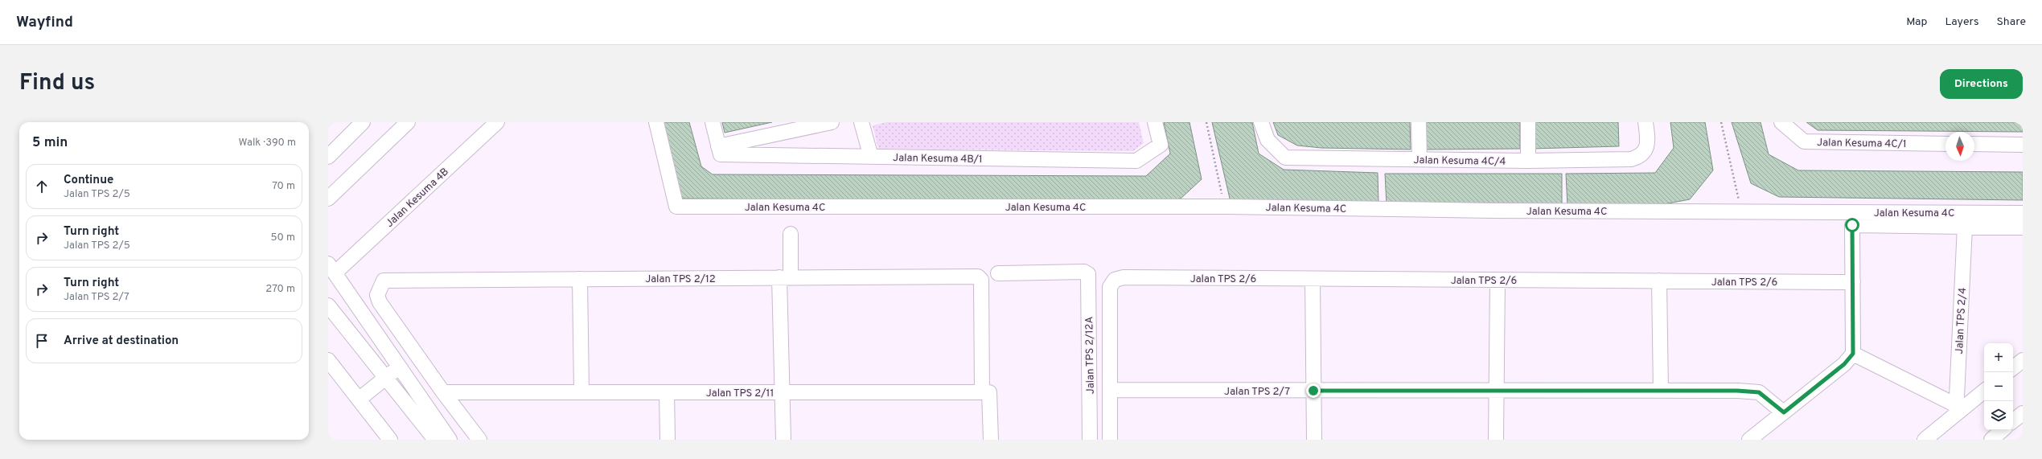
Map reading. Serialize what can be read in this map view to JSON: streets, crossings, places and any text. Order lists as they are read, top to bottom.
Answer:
{
  "streets": {
    "street": [
      "Jalan Kesuma 4C/1",
      "Jalan Kesuma 4B/1",
      "Jalan Kesuma 4C/4",
      "Jalan Kesuma 4B",
      "Jalan Kesuma 4C",
      "Jalan TPS 2/12",
      "Jalan TPS 2/6",
      "Jalan TPS 2/4",
      "Jalan TPS 2/12A",
      "Jalan TPS 2/7",
      "Jalan TPS 2/11"
    ]
  },
  "crossings": [
    ["Jalan TPS 2/12", "Jalan TPS 2/11"],
    ["Jalan TPS 2/6", "Jalan TPS 2/7"]
  ],
  "north": "bottom",
  "page": {
    "header": "Wayfind",
    "nav": ["Map", "Layers", "Share"],
    "title": "Find us",
    "buttons": "Directions",
    "heading": ["5 min", "Walk · 390 m"],
    "list": [
      ["Continue", "Jalan TPS 2/5", "70 m"],
      ["Turn right", "Jalan TPS 2/5", "50 m"],
      ["Turn right", "Jalan TPS 2/7", "270 m"],
      "Arrive at destination"
    ],
    "map_buttons": ["+", "−"]
  }
}
